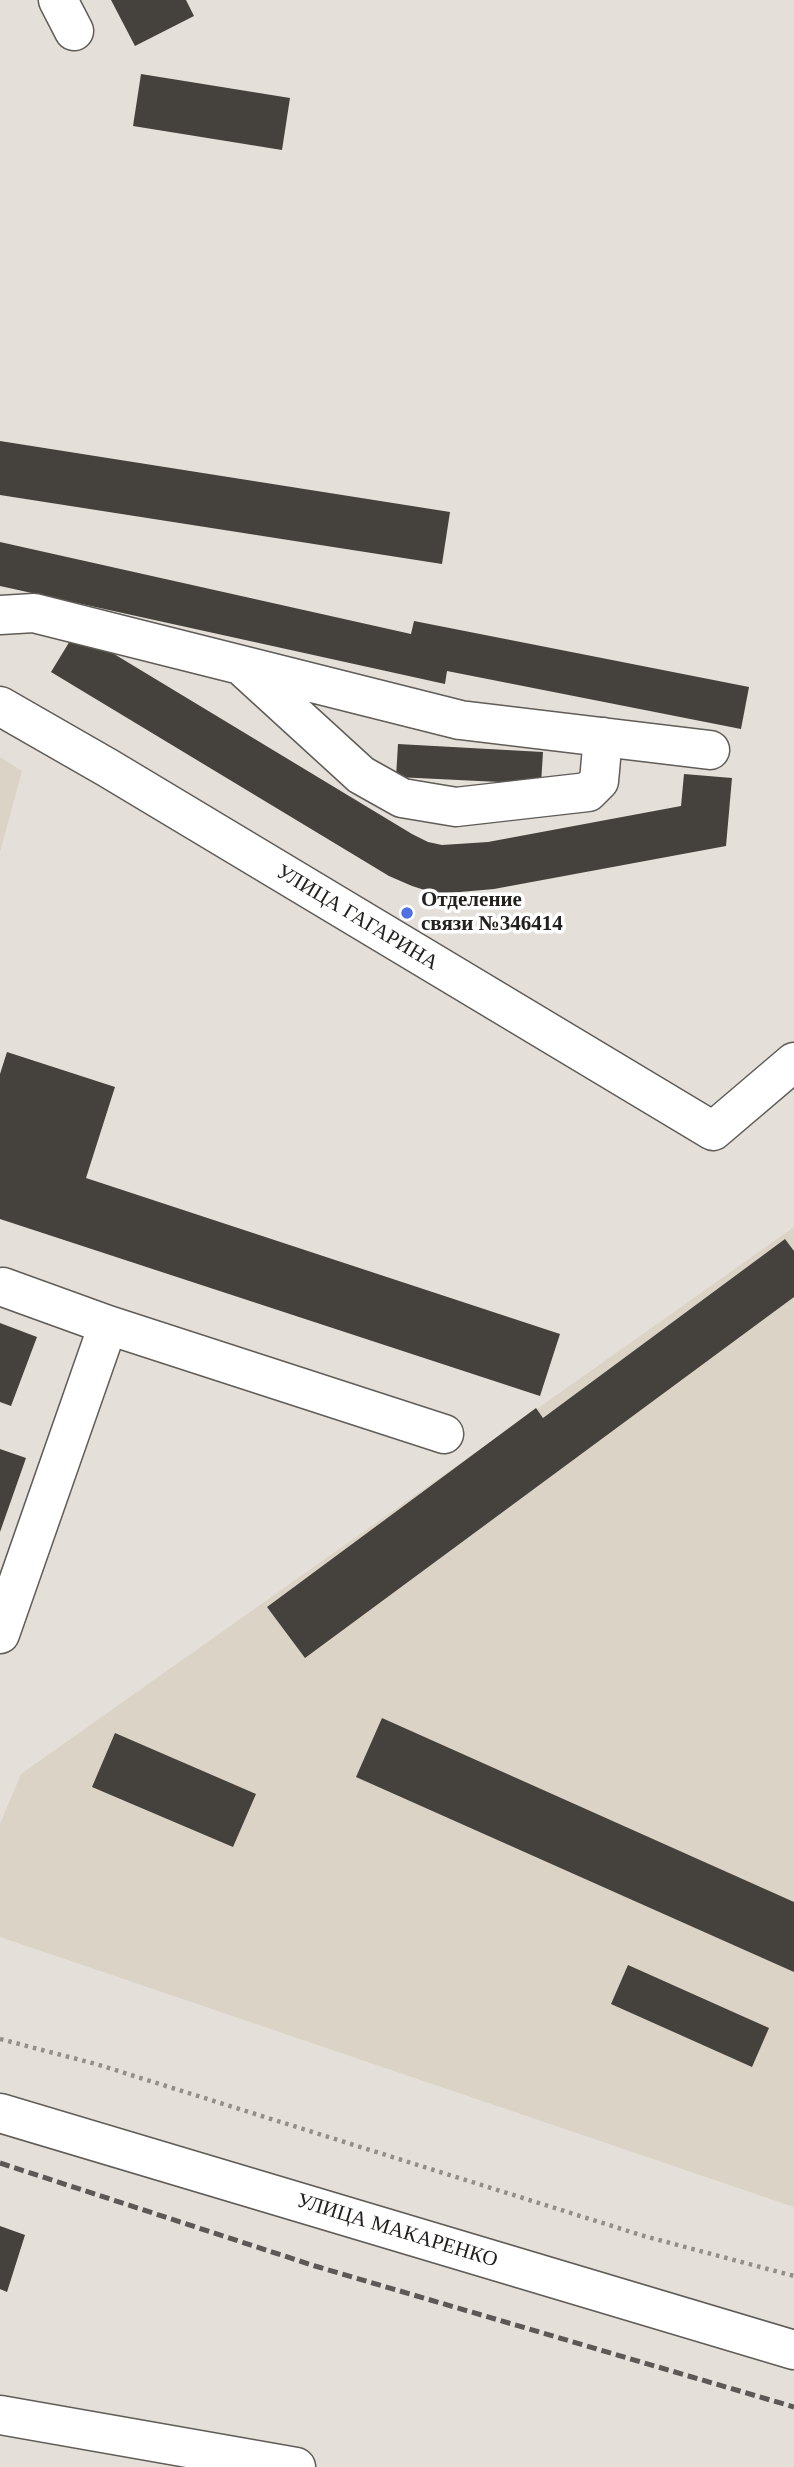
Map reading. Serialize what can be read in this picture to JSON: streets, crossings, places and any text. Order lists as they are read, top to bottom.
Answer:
{
  "streets": {
    "street": ["УЛИЦА ГАГАРИНА", "УЛИЦА МАКАРЕНКО"]
  },
  "places": ["Отделение связи №346414"]
}
